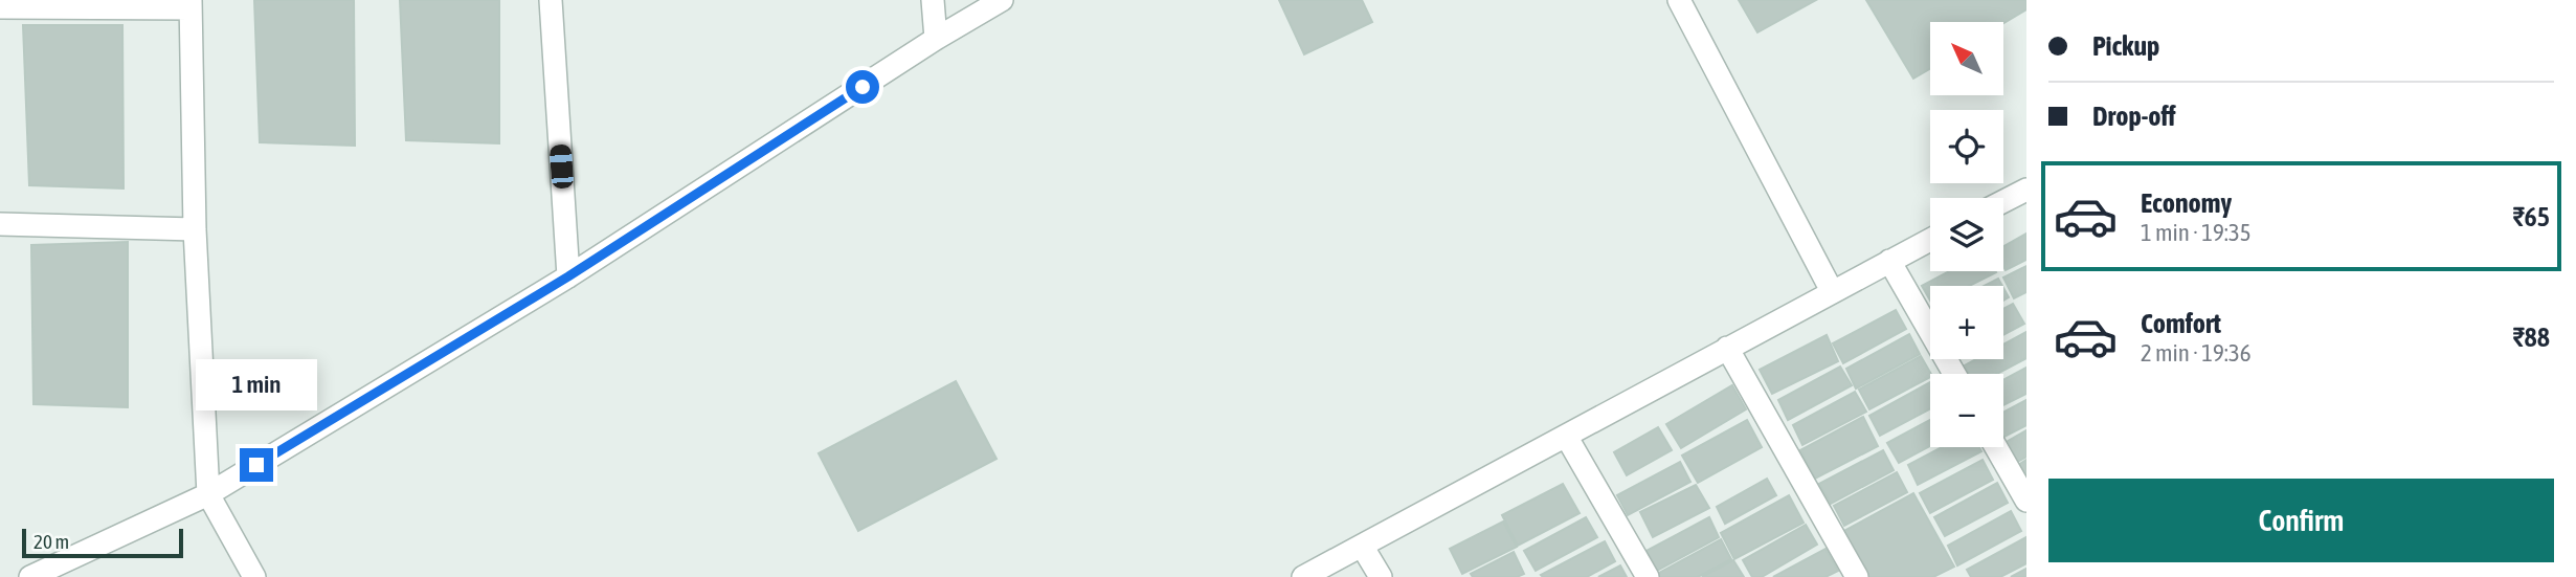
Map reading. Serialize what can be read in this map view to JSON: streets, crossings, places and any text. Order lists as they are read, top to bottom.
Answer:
{
  "scale_bar": "20 m",
  "north": "top left",
  "page": {
    "banner": ["Pickup", "Drop-off"],
    "map_buttons": ["+", "−"],
    "list": [
      {
        "name": "Economy",
        "note": "1 min · 19:35",
        "value": "₹65"
      },
      {
        "name": "Comfort",
        "note": "2 min · 19:36",
        "value": "₹88"
      }
    ],
    "bubble": "1 min",
    "buttons": "Confirm",
    "scale": "20 m"
  }
}
